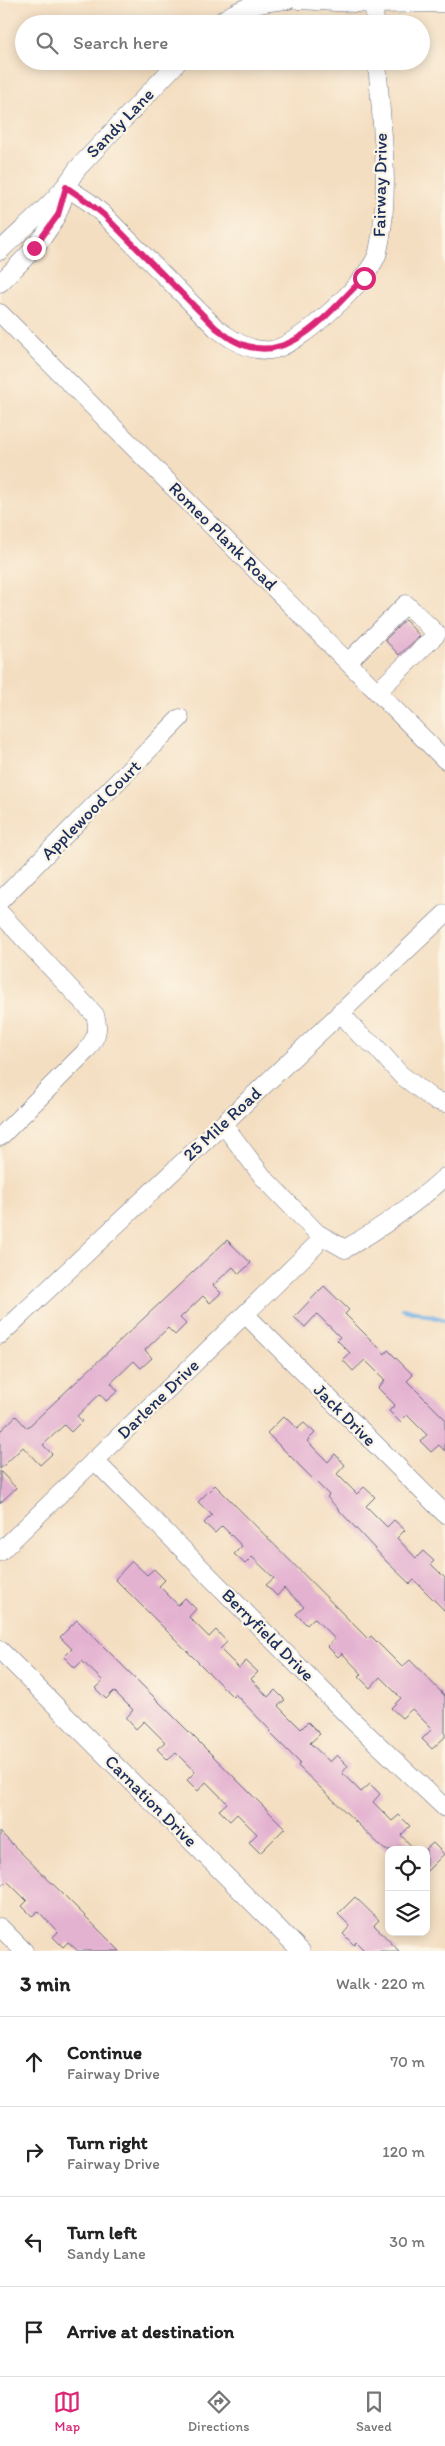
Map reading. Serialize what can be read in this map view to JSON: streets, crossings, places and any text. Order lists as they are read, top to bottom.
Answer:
{
  "streets": {
    "street": [
      "Sandy Lane",
      "Fairway Drive",
      "Romeo Plank Road",
      "Applewood Court",
      "25 Mile Road",
      "Darlene Drive",
      "Jack Drive",
      "Berryfield Drive",
      "Carnation Drive"
    ]
  },
  "crossings": [
    ["Sandy Lane", "Fairway Drive"],
    ["Darlene Drive", "Jack Drive"],
    ["Darlene Drive", "Berryfield Drive"]
  ],
  "page": {
    "search": "Search here",
    "heading": ["3 min", "Walk · 220 m"],
    "list": [
      ["Continue", "Fairway Drive", "70 m"],
      ["Turn right", "Fairway Drive", "120 m"],
      ["Turn left", "Sandy Lane", "30 m"],
      "Arrive at destination"
    ],
    "nav": ["Map", "Directions", "Saved"]
  }
}
